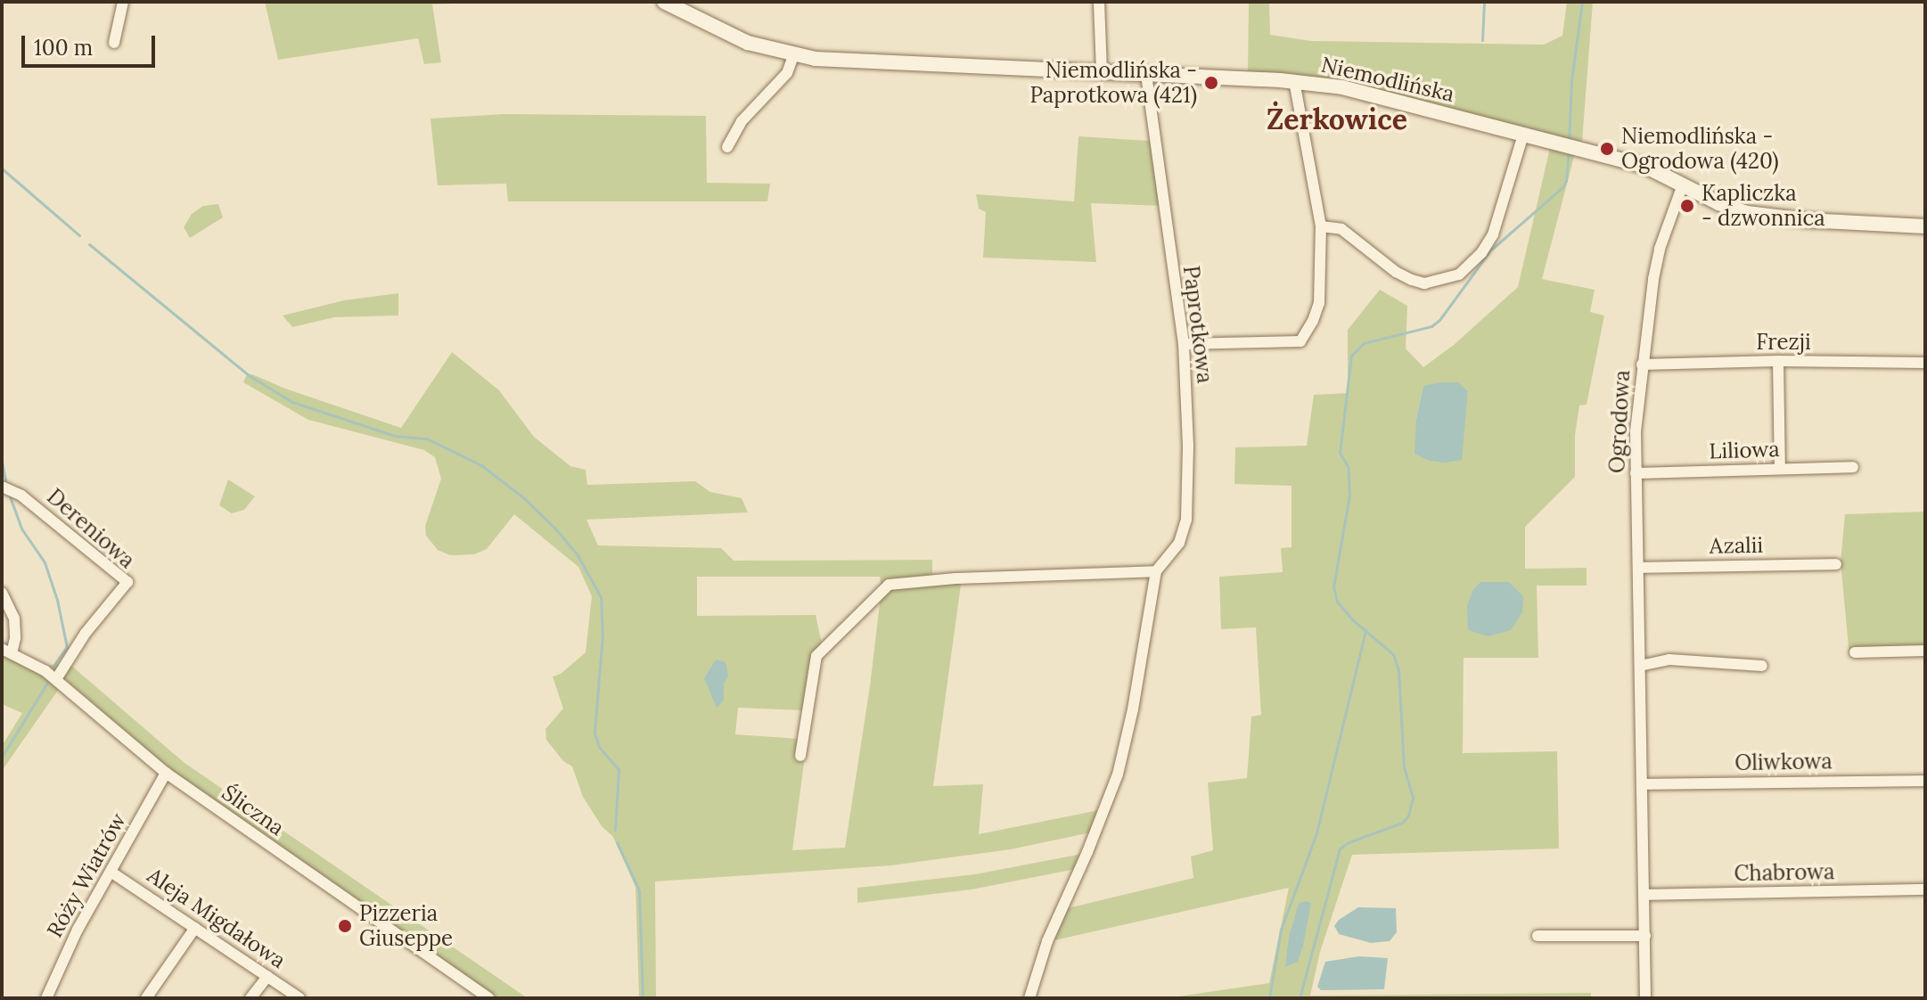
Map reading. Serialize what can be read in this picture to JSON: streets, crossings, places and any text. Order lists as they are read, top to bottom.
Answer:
{
  "streets": {
    "main road": ["Niemodlińska"],
    "street": [
      "Paprotkowa",
      "Frezji",
      "Ogrodowa",
      "Liliowa",
      "Dereniowa",
      "Azalii",
      "Oliwkowa",
      "Śliczna",
      "Chabrowa",
      "Róży Wiatrów",
      "Aleja Migdałowa"
    ]
  },
  "crossings": [
    ["Niemodlińska", "Paprotkowa"],
    ["Niemodlińska", "Ogrodowa"],
    ["Frezji", "Ogrodowa"],
    ["Ogrodowa", "Liliowa"],
    ["Ogrodowa", "Azalii"],
    ["Ogrodowa", "Oliwkowa"],
    ["Ogrodowa", "Chabrowa"],
    ["Dereniowa", "Śliczna"],
    ["Śliczna", "Róży Wiatrów"],
    ["Róży Wiatrów", "Aleja Migdałowa"]
  ],
  "districts": ["Żerkowice"],
  "places": [
    "Niemodlińska - Paprotkowa (421)",
    "Niemodlińska - Ogrodowa (420)",
    "Kapliczka - dzwonnica",
    "Pizzeria Giuseppe"
  ],
  "scale_bar": "100 m"
}
